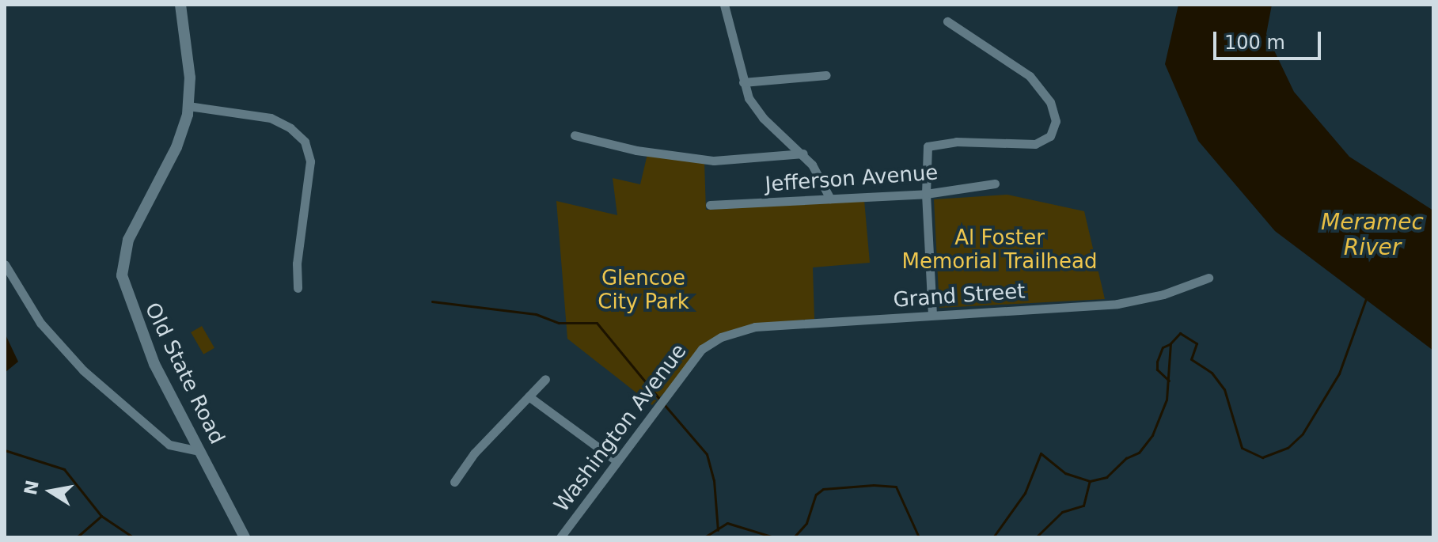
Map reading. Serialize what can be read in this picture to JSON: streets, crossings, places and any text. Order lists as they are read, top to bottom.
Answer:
{
  "streets": {
    "street": [
      "Jefferson Avenue",
      "Grand Street",
      "Old State Road",
      "Washington Avenue"
    ]
  },
  "crossings": [
    ["Grand Street", "Washington Avenue"]
  ],
  "water": ["Meramec River"],
  "parks": ["Al Foster Memorial Trailhead", "Glencoe City Park"],
  "scale_bar": "100 m",
  "north": "left"
}
